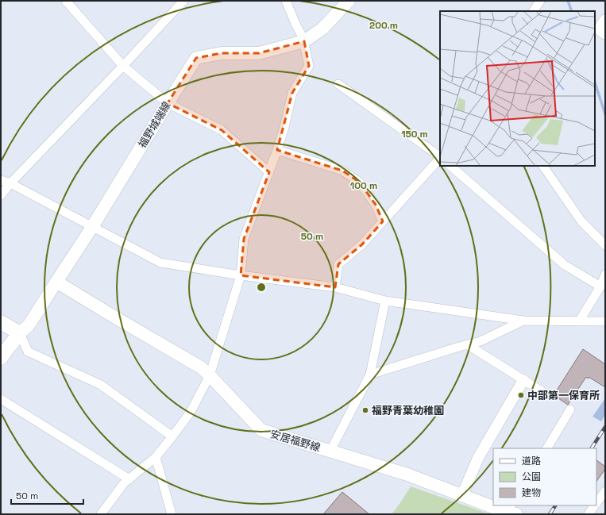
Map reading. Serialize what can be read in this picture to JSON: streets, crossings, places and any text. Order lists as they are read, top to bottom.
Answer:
{
  "streets": {
    "main road": ["福野城端線", "安居福野線"]
  },
  "crossings": [
    ["福野城端線", "安居福野線"]
  ],
  "places": ["中部第一保育所", "福野青葉幼稚園"],
  "legend": ["道路", "公園", "建物"],
  "scale_bar": "50 m",
  "rings": [
    "200 m",
    "150 m",
    "100 m",
    "50 m"
  ]
}
